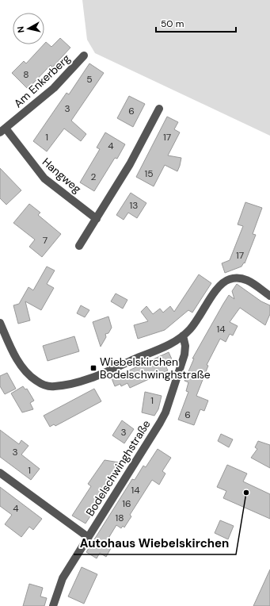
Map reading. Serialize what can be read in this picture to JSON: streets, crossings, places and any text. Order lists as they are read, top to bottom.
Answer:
{
  "streets": {
    "street": ["Am Enkerberg", "Hangweg", "Bodelschwinghstraße"]
  },
  "crossings": [
    ["Am Enkerberg", "Hangweg"]
  ],
  "places": {
    "transit": ["Wiebelskirchen Bodelschwinghstraße"],
    "other": ["Autohaus Wiebelskirchen"]
  },
  "house_numbers": [
    "8",
    "5",
    "3",
    "6",
    "1",
    "17",
    "4",
    "15",
    "2",
    "13",
    "7",
    "17",
    "14",
    "1",
    "6",
    "3",
    "3",
    "1",
    "14",
    "16",
    "4",
    "18"
  ],
  "scale_bar": "50 m",
  "north": "left"
}
